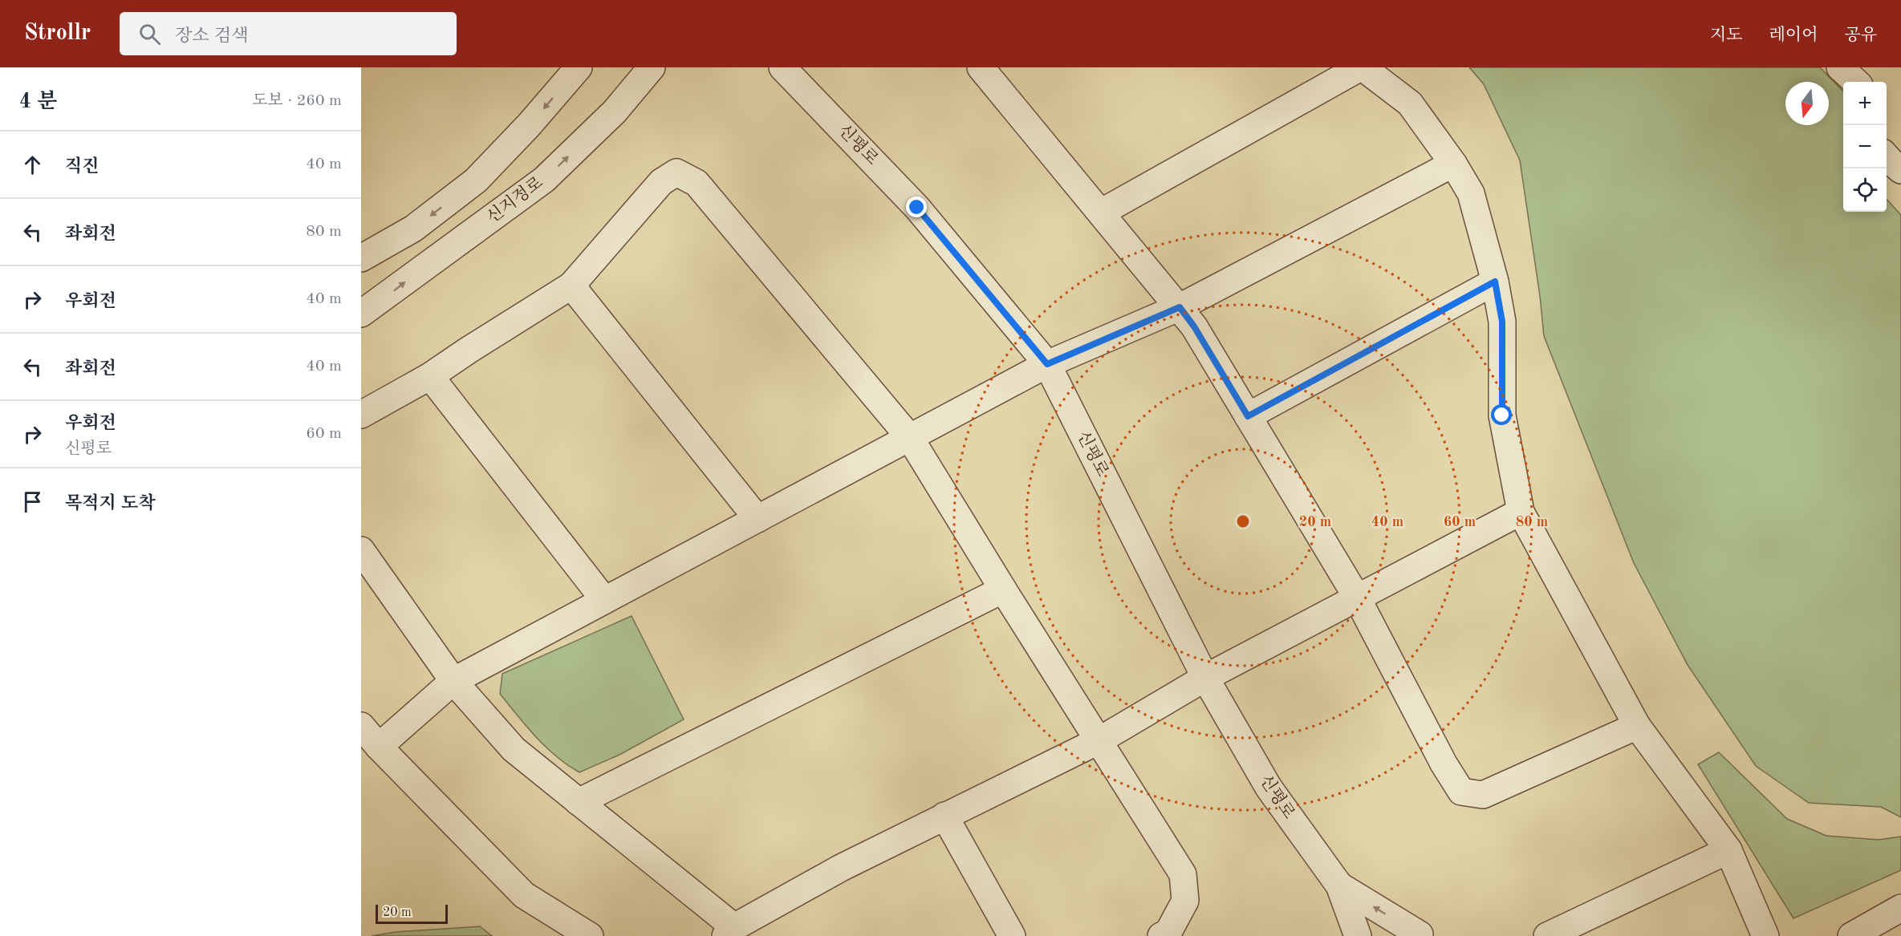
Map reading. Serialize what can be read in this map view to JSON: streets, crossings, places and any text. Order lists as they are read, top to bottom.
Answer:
{
  "streets": {
    "street": ["신평로", "신지정로"]
  },
  "scale_bar": "20 m",
  "north": "bottom",
  "page": {
    "header": "Strollr",
    "search": "장소 검색",
    "nav": ["지도", "레이어", "공유"],
    "heading": ["4 분", "도보 · 260 m"],
    "map_buttons": ["+", "−"],
    "list": [
      ["직진", "40 m"],
      ["좌회전", "80 m"],
      ["우회전", "40 m"],
      ["좌회전", "40 m"],
      ["우회전", "신평로", "60 m"],
      "목적지 도착"
    ],
    "scale": "20 m"
  },
  "rings": [
    "20 m",
    "40 m",
    "60 m",
    "80 m"
  ]
}
